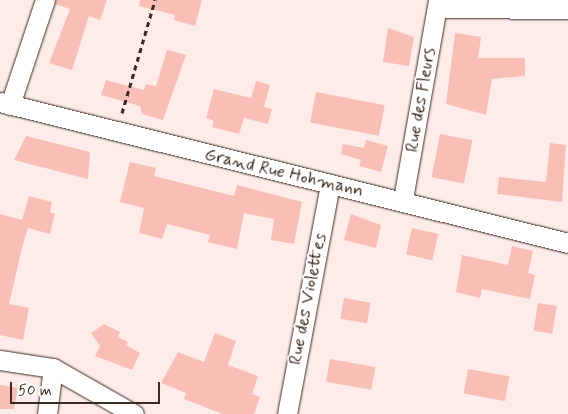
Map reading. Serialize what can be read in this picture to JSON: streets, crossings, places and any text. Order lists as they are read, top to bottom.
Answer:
{
  "streets": {
    "street": ["Rue des Fleurs", "Grand Rue Hohmann", "Rue des Violettes"]
  },
  "crossings": [
    ["Rue des Fleurs", "Grand Rue Hohmann"],
    ["Grand Rue Hohmann", "Rue des Violettes"]
  ],
  "scale_bar": "50 m"
}
